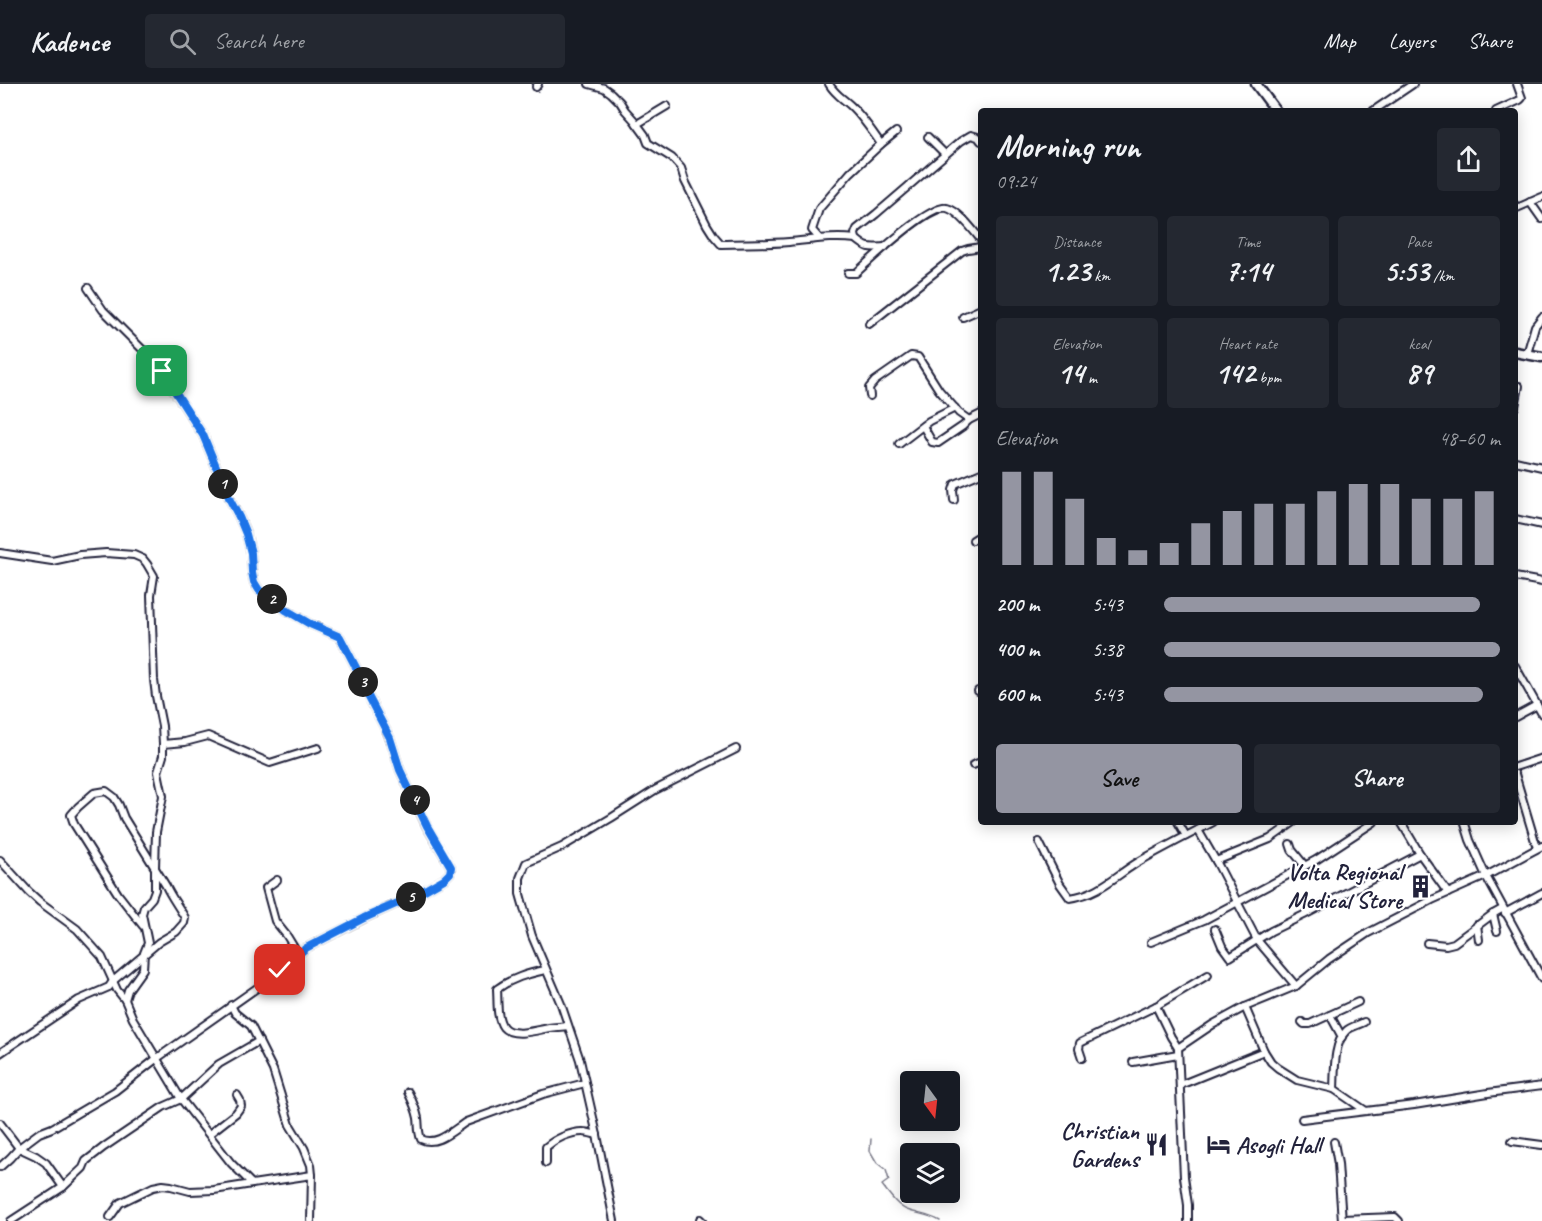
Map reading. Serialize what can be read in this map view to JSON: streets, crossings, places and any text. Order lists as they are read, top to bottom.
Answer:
{
  "places": {
    "building": ["Volta Regional Medical Store"],
    "restaurant": ["Christian Gardens"],
    "hotel": ["Asogli Hall"]
  },
  "north": "bottom",
  "page": {
    "header": "Kadence",
    "search": "Search here",
    "nav": ["Map", "Layers", "Share"],
    "heading": ["Morning run", "09:24"],
    "stats": [
      ["Distance", "1.23 km"],
      ["Time", "7:14"],
      ["Pace", "5:53 /km"],
      ["Elevation", "14 m"],
      ["Heart rate", "142 bpm"],
      ["kcal", "89"]
    ],
    "chart": ["Elevation", "48–60 m"],
    "pins": [
      "1",
      "2",
      "3",
      "4",
      "5"
    ],
    "list": [
      {
        "name": "200 m",
        "note": "5:43"
      },
      {
        "name": "400 m",
        "note": "5:38"
      },
      {
        "name": "600 m",
        "note": "5:43"
      }
    ],
    "buttons": ["Save", "Share"]
  }
}
